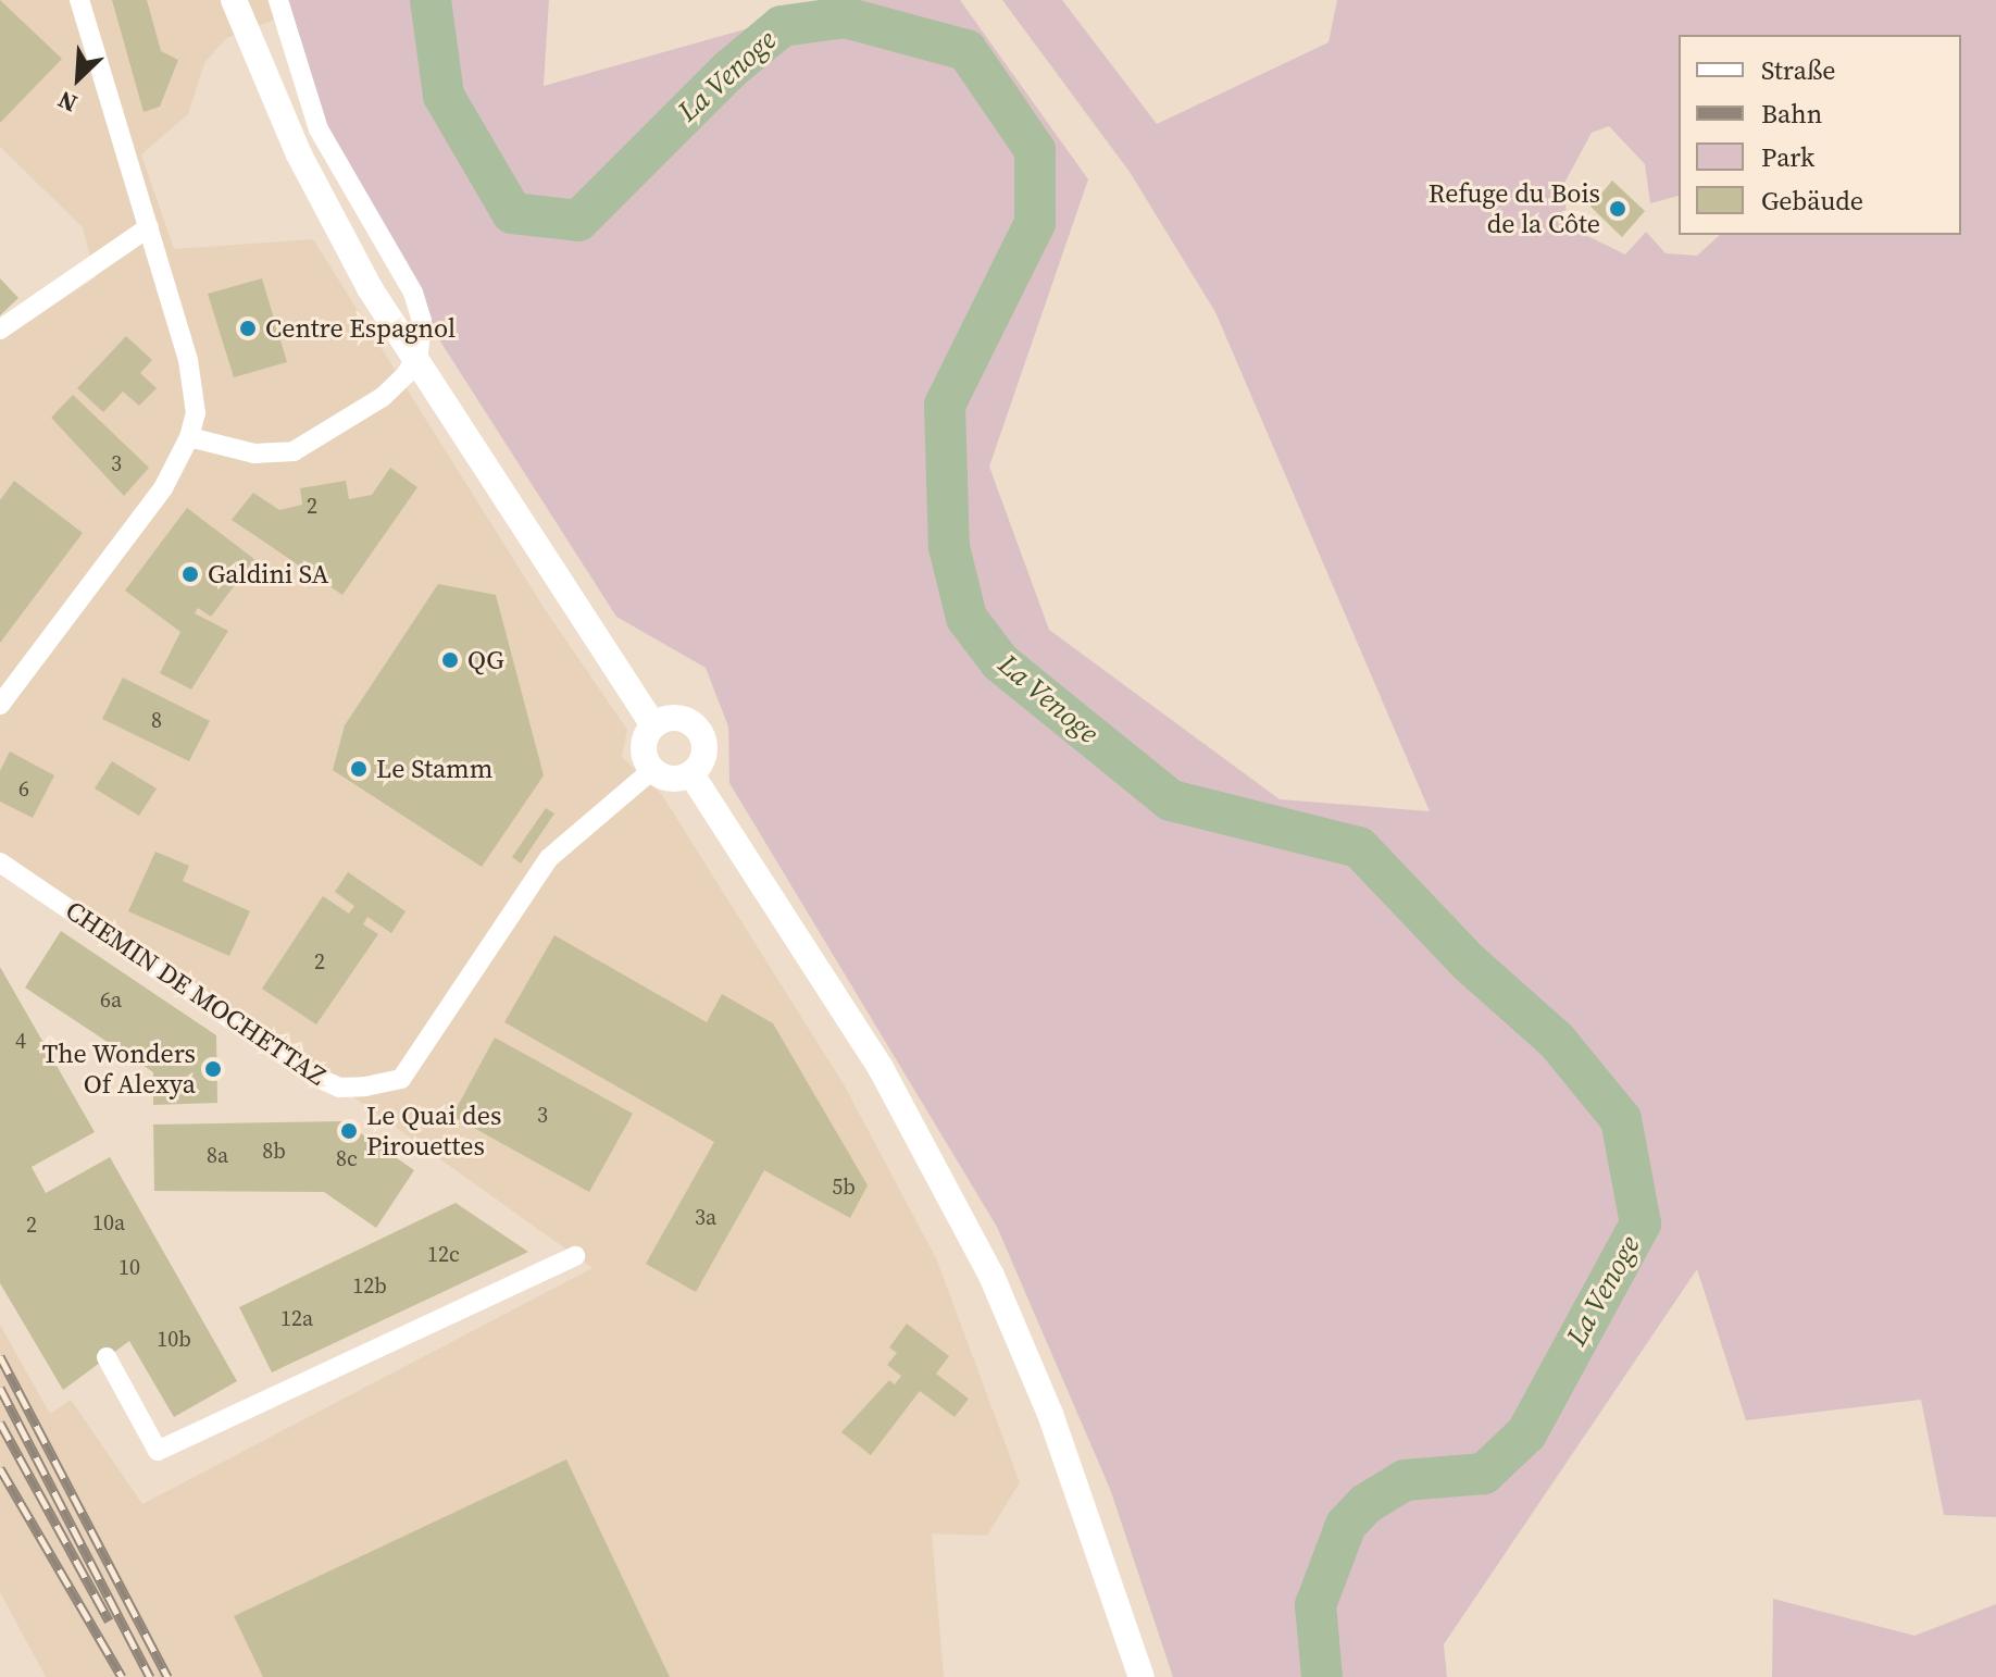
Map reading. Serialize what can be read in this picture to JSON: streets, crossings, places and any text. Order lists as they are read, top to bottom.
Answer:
{
  "streets": {
    "street": ["CHEMIN DE MOCHETTAZ"]
  },
  "water": ["La Venoge"],
  "places": [
    "Refuge du Bois de la Côte",
    "Centre Espagnol",
    "Galdini SA",
    "QG",
    "Le Stamm",
    "The Wonders Of Alexya",
    "Le Quai des Pirouettes"
  ],
  "house_numbers": [
    "3",
    "2",
    "8",
    "6",
    "2",
    "6a",
    "4",
    "3",
    "8b",
    "8a",
    "8c",
    "5b",
    "3a",
    "10a",
    "2",
    "12c",
    "10",
    "12b",
    "12a",
    "10b"
  ],
  "legend": [
    "Straße",
    "Bahn",
    "Park",
    "Gebäude"
  ],
  "north": "bottom left"
}
